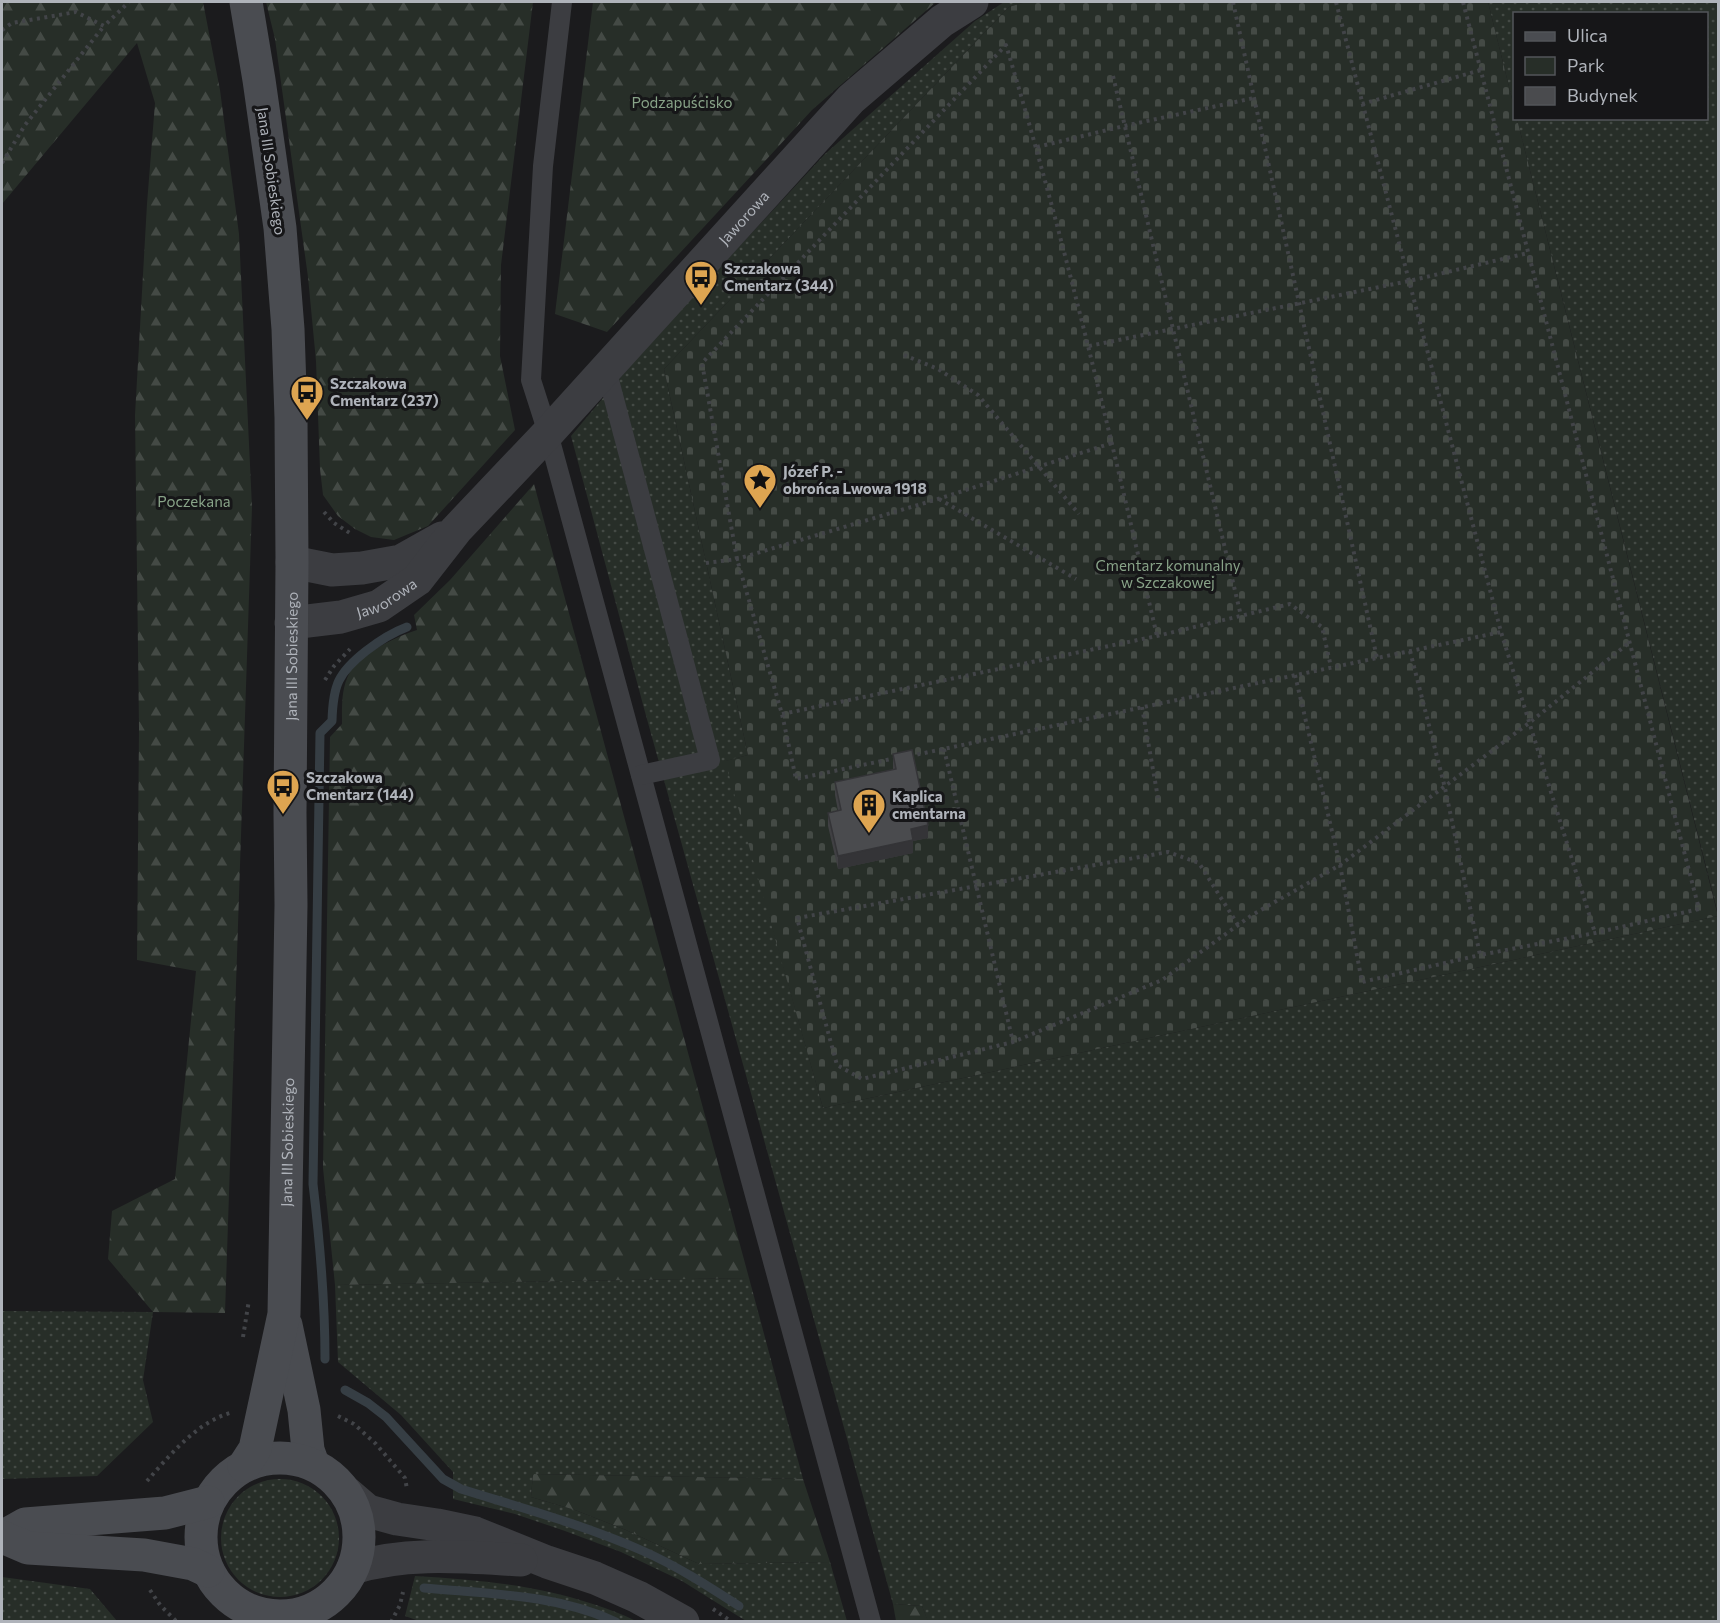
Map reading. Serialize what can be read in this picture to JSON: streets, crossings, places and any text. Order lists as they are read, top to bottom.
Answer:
{
  "streets": {
    "street": ["Jana III Sobieskiego", "Jaworowa"]
  },
  "crossings": [
    ["Jana III Sobieskiego", "Jaworowa"]
  ],
  "parks": ["Podzapuścisko", "Poczekana", "Cmentarz komunalny w Szczakowej"],
  "places": {
    "bus stop": ["Szczakowa Cmentarz (344)", "Szczakowa Cmentarz (237)", "Szczakowa Cmentarz (144)"],
    "place": ["Józef P. - obrońca Lwowa 1918"],
    "building": ["Kaplica cmentarna"]
  },
  "legend": ["Ulica", "Park", "Budynek"]
}
